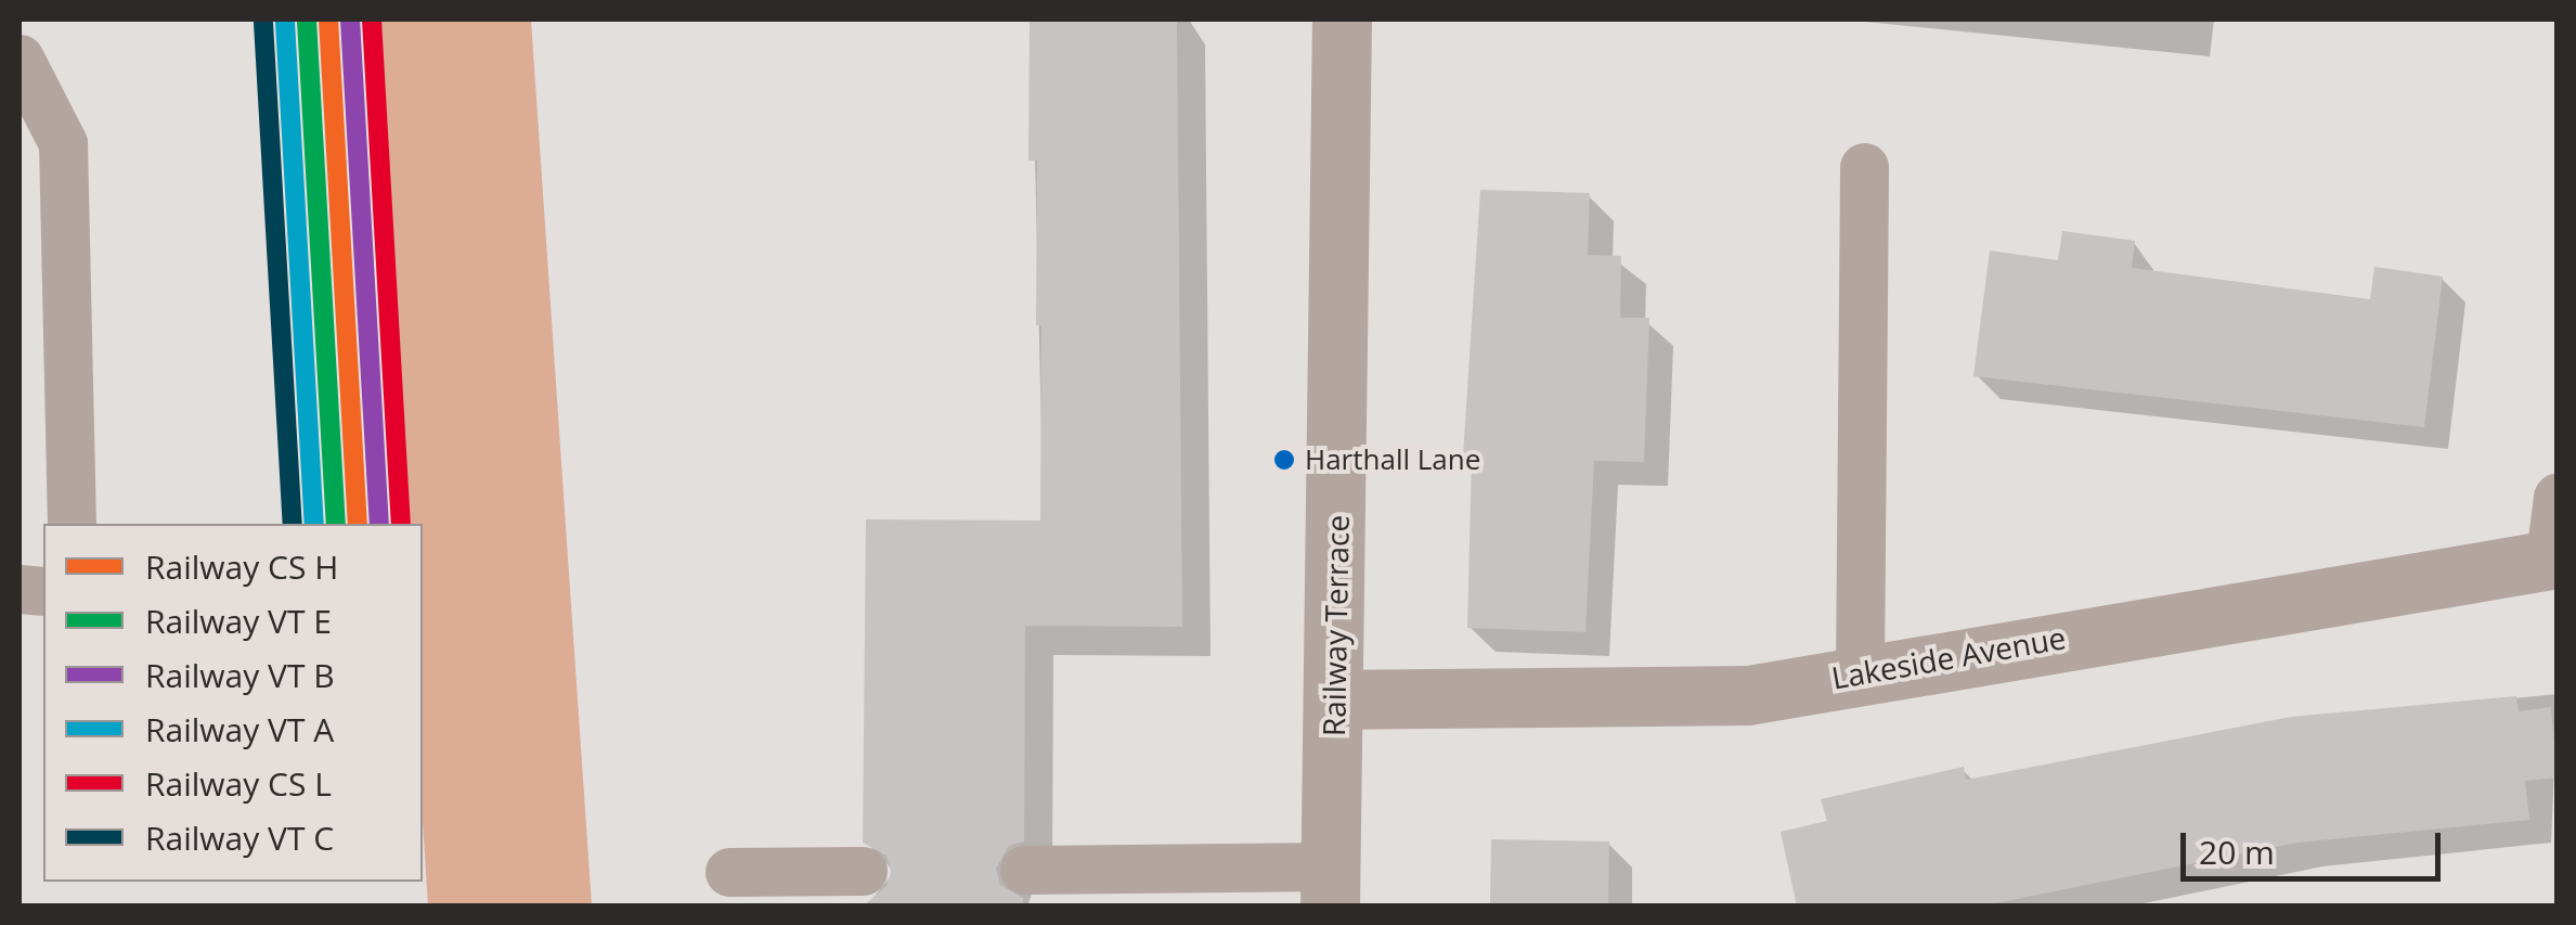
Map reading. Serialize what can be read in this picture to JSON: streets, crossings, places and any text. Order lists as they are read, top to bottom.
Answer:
{
  "streets": {
    "street": ["Railway Terrace", "Lakeside Avenue"]
  },
  "crossings": [
    ["Railway Terrace", "Lakeside Avenue"]
  ],
  "places": ["Harthall Lane"],
  "legend": [
    "Railway CS H",
    "Railway VT E",
    "Railway VT B",
    "Railway VT A",
    "Railway CS L",
    "Railway VT C"
  ],
  "scale_bar": "20 m"
}
